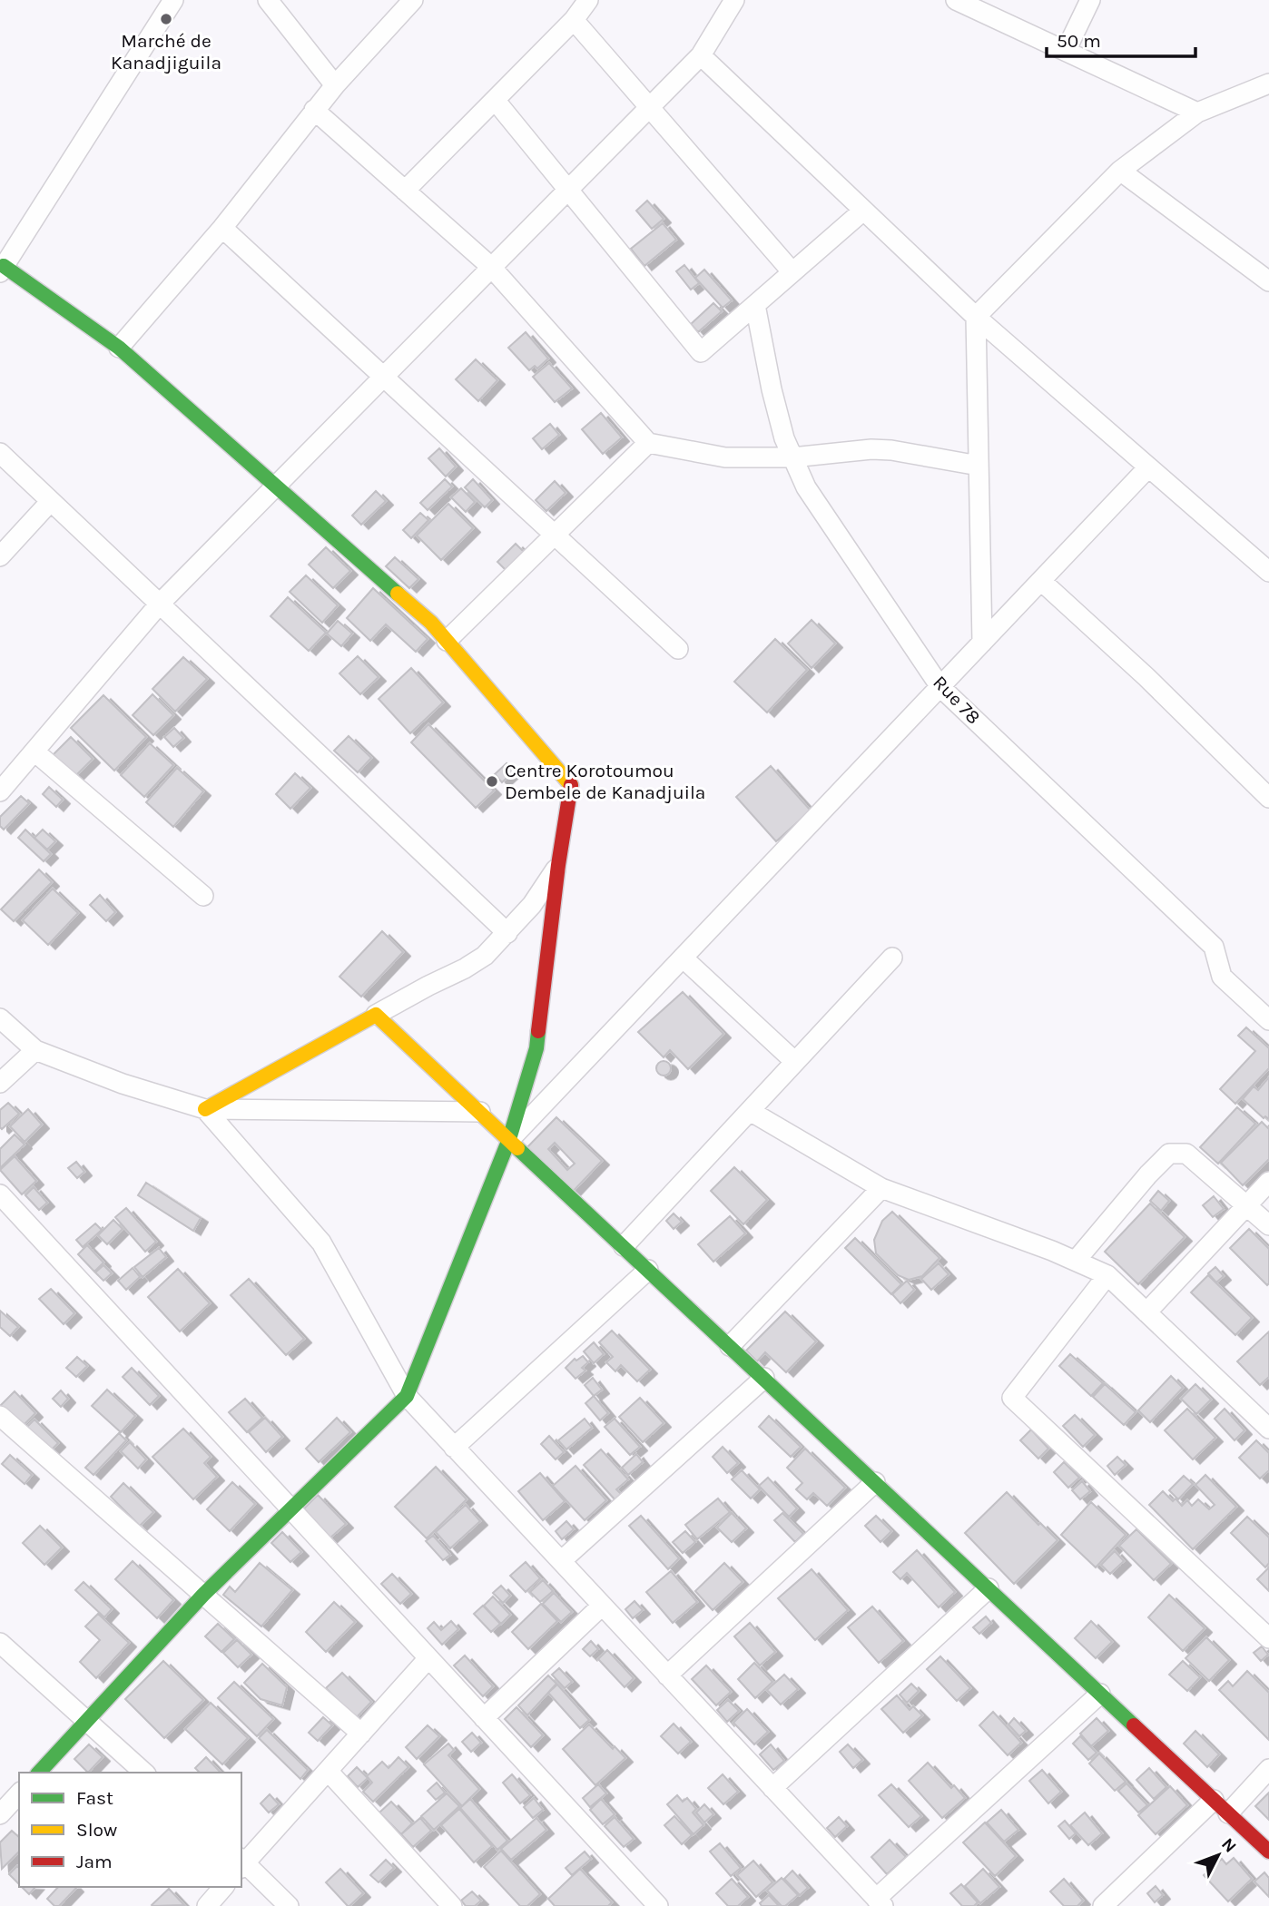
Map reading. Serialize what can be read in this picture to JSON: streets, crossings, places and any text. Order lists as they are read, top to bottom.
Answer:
{
  "streets": {
    "street": ["Rue 78"]
  },
  "places": ["Marché de Kanadjiguila", "Centre Korotoumou Dembele de Kanadjuila"],
  "legend": ["Fast", "Slow", "Jam"],
  "scale_bar": "50 m",
  "north": "top right"
}
